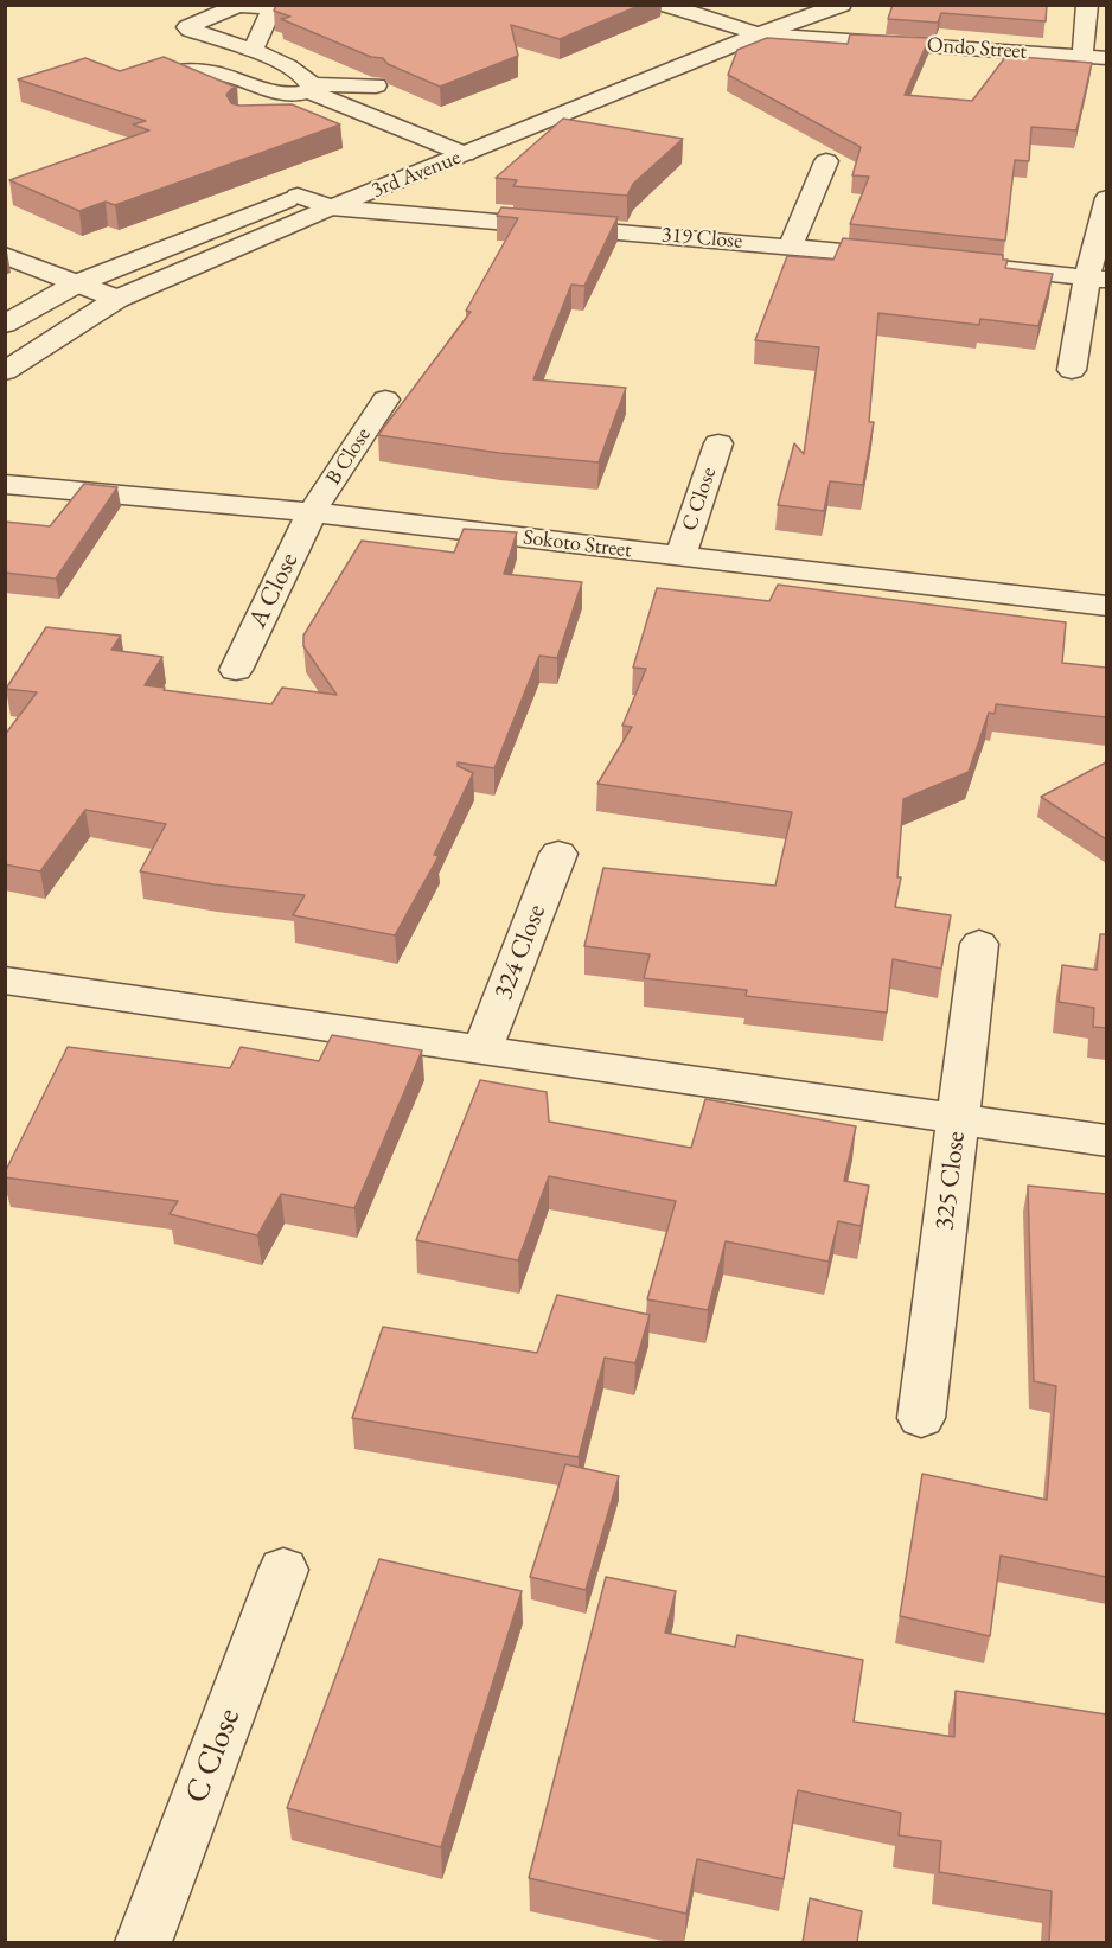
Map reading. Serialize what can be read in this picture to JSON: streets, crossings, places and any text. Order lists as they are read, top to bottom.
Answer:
{
  "streets": {
    "street": [
      "Ondo Street",
      "3rd Avenue",
      "319 Close",
      "B Close",
      "C Close",
      "Sokoto Street",
      "A Close",
      "324 Close",
      "325 Close"
    ]
  },
  "crossings": [
    ["Ondo Street", "3rd Avenue"],
    ["3rd Avenue", "319 Close"],
    ["B Close", "Sokoto Street"],
    ["B Close", "A Close"],
    ["C Close", "Sokoto Street"],
    ["Sokoto Street", "A Close"]
  ]
}
